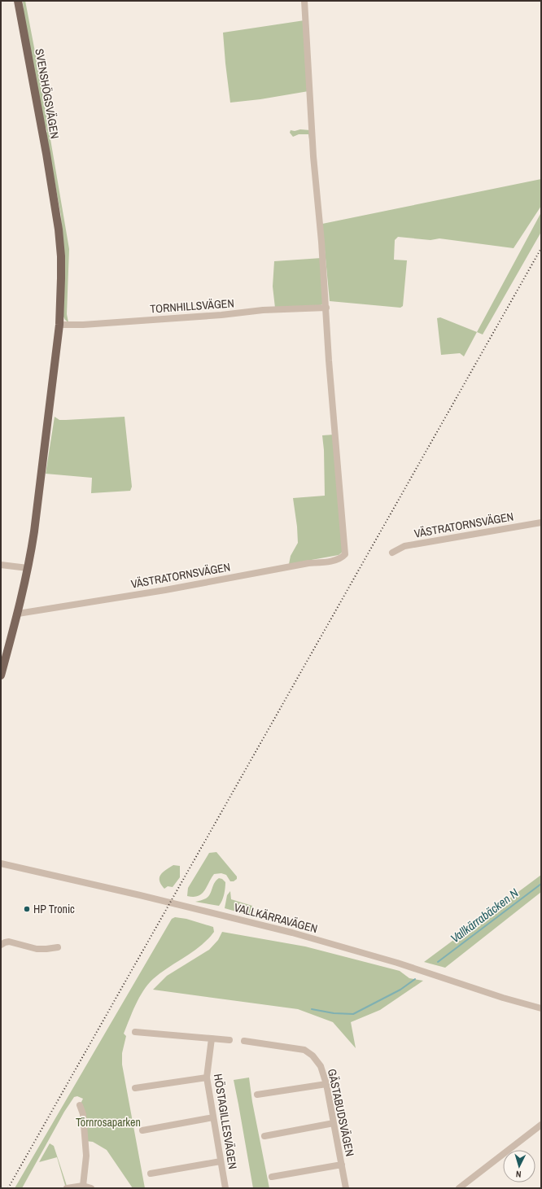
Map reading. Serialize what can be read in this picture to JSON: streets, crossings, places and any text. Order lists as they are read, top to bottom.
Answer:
{
  "streets": {
    "main road": ["SVENSHÖGSVÄGEN"],
    "street": [
      "TORNHILLSVÄGEN",
      "VÄSTRATORNSVÄGEN",
      "VALLKÄRRAVÄGEN",
      "GÄSTABUDSVÄGEN",
      "HÖSTAGILLESVÄGEN"
    ]
  },
  "crossings": [
    ["SVENSHÖGSVÄGEN", "TORNHILLSVÄGEN"],
    ["SVENSHÖGSVÄGEN", "VÄSTRATORNSVÄGEN"],
    ["TORNHILLSVÄGEN", "VÄSTRATORNSVÄGEN"]
  ],
  "water": ["Vallkärrabäcken N"],
  "parks": ["Törnrosaparken"],
  "places": ["HP Tronic"],
  "north": "bottom"
}
